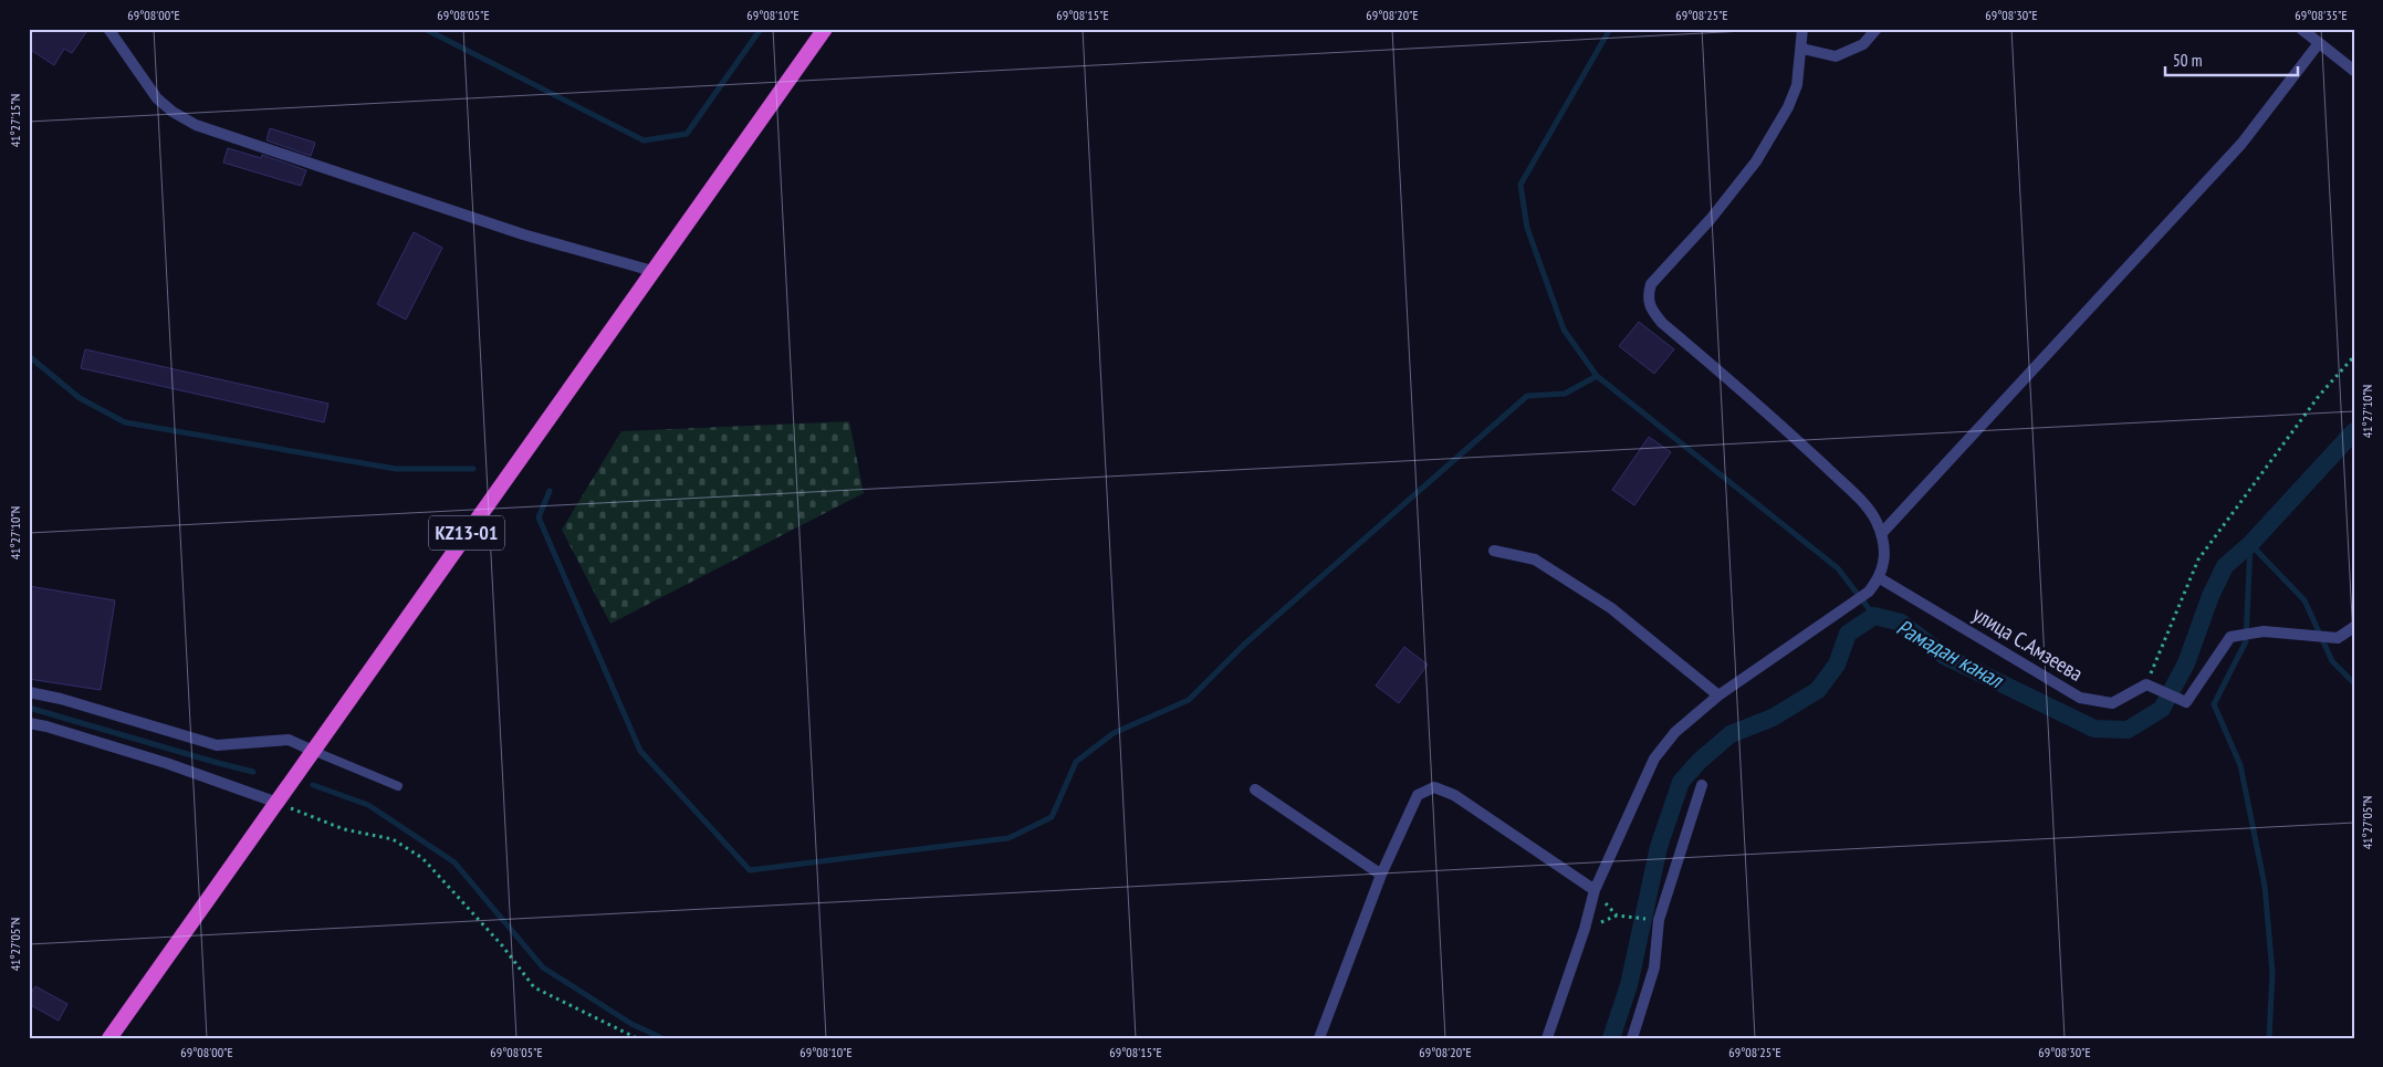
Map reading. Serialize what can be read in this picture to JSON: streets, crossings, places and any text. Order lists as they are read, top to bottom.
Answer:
{
  "streets": {
    "highway": ["KZ13-01"],
    "street": ["улица С.Амзеева"]
  },
  "water": ["Рамадан канал"],
  "scale_bar": "50 m",
  "coordinates": [
    "69°08'00\"E",
    "69°08'05\"E",
    "69°08'10\"E",
    "69°08'15\"E",
    "69°08'20\"E",
    "69°08'25\"E",
    "69°08'30\"E",
    "69°08'35\"E",
    "41°27'15\"N",
    "41°27'10\"N",
    "41°27'05\"N"
  ]
}
